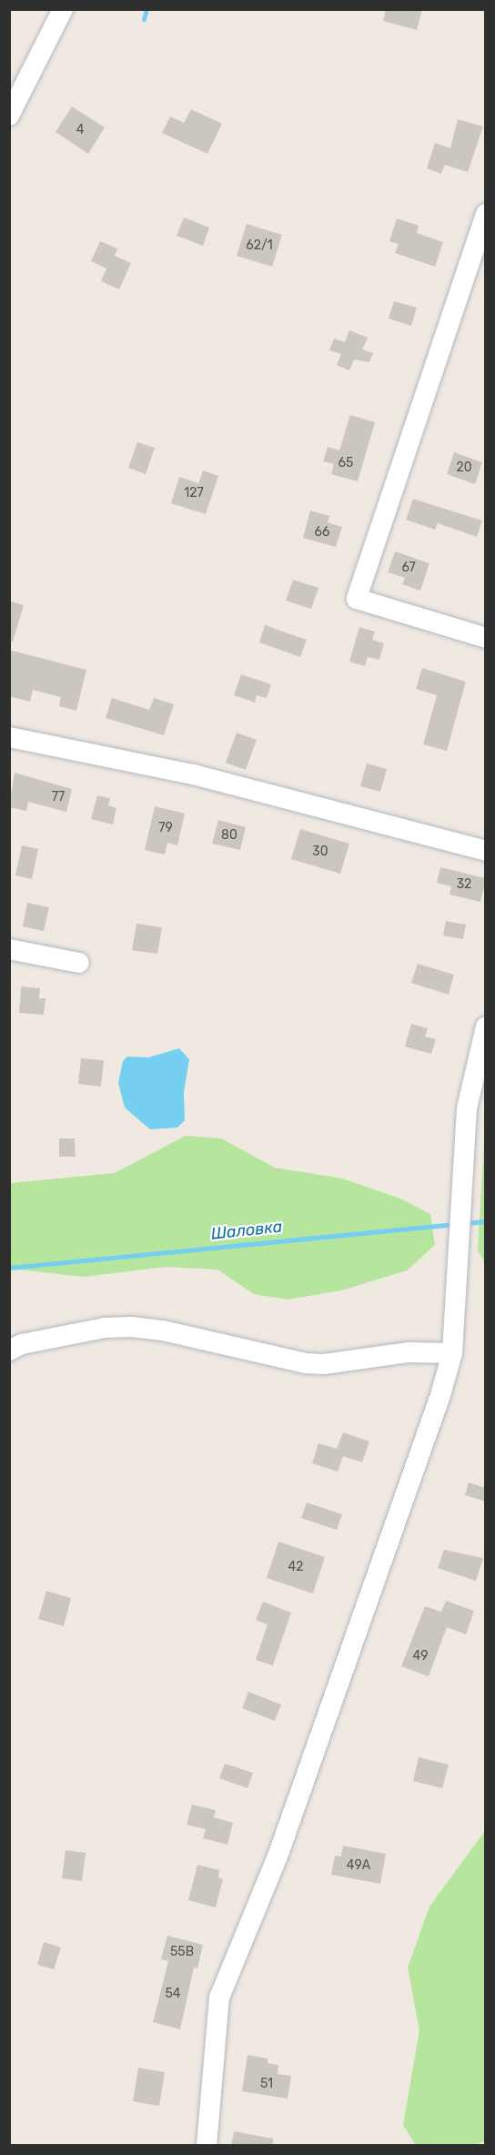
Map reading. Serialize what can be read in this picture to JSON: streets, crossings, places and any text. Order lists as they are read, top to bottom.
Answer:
{
  "water": ["Шаловка"],
  "house_numbers": [
    "4",
    "62/1",
    "65",
    "20",
    "127",
    "66",
    "67",
    "77",
    "79",
    "80",
    "30",
    "32",
    "42",
    "49",
    "49А",
    "55В",
    "54",
    "51"
  ]
}
